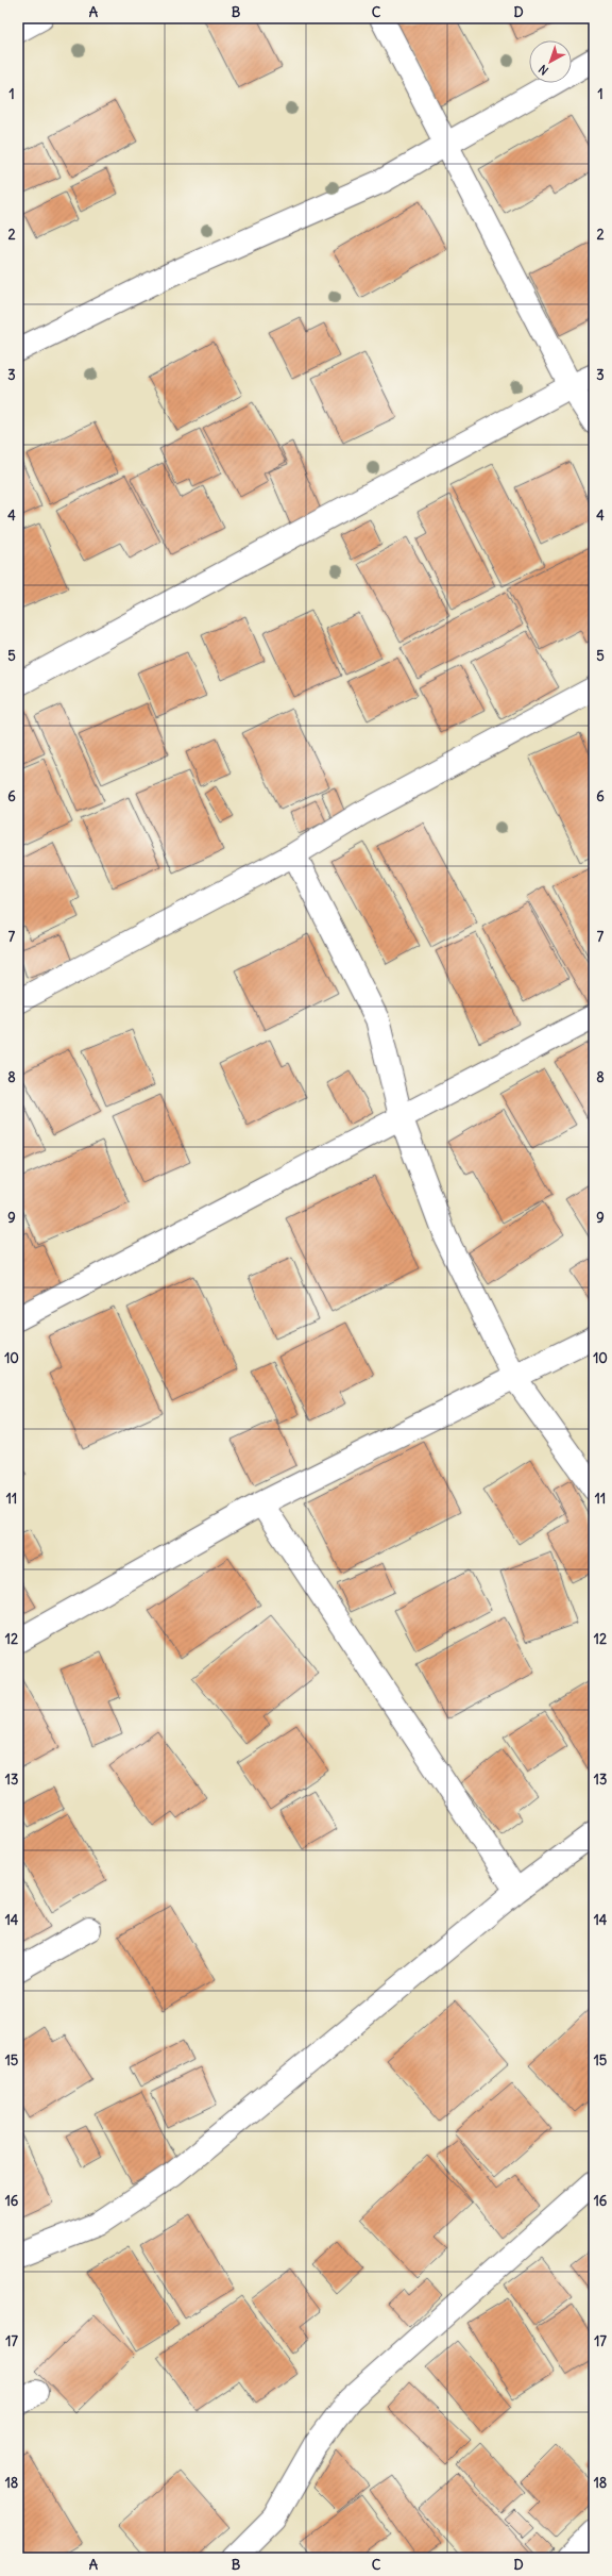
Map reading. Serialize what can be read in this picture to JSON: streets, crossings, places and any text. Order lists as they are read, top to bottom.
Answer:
{
  "north": "bottom left",
  "grid": {
    "columns": [
      "A",
      "B",
      "C",
      "D"
    ],
    "rows": [
      "1",
      "2",
      "3",
      "4",
      "5",
      "6",
      "7",
      "8",
      "9",
      "10",
      "11",
      "12",
      "13",
      "14",
      "15",
      "16",
      "17",
      "18"
    ]
  }
}
